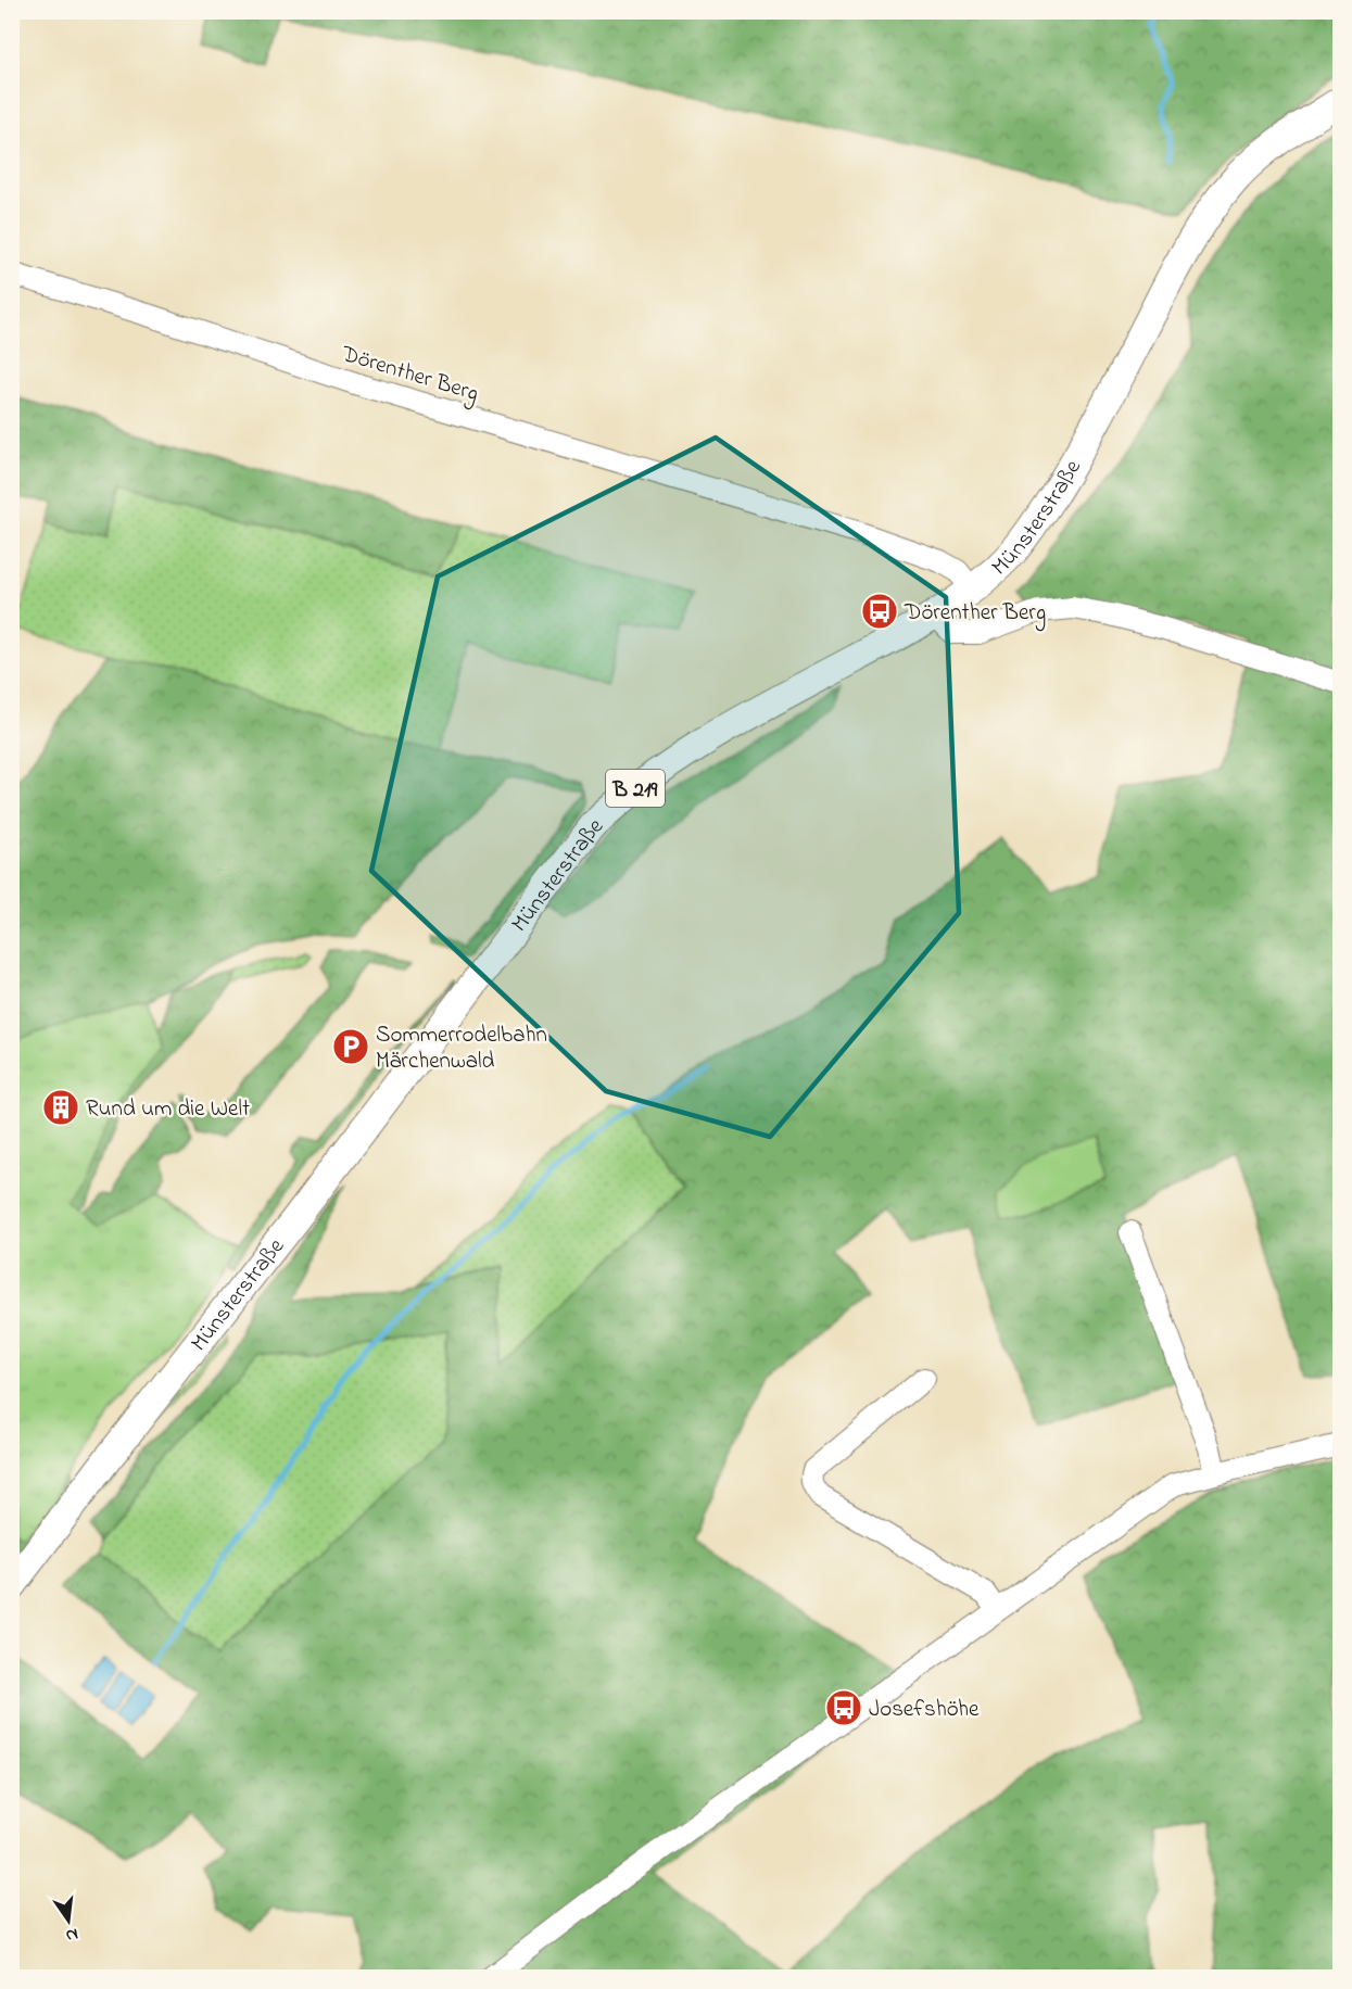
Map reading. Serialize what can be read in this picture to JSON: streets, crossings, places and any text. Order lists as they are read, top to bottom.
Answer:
{
  "streets": {
    "main road": ["Münsterstraße", "B 219"],
    "street": ["Dörenther Berg"]
  },
  "crossings": [
    ["Dörenther Berg", "Münsterstraße"]
  ],
  "places": {
    "bus stop": ["Dörenther Berg", "Josefshöhe"],
    "parking": ["Sommerrodelbahn Märchenwald"],
    "building": ["Rund um die Welt"]
  },
  "north": "bottom"
}
